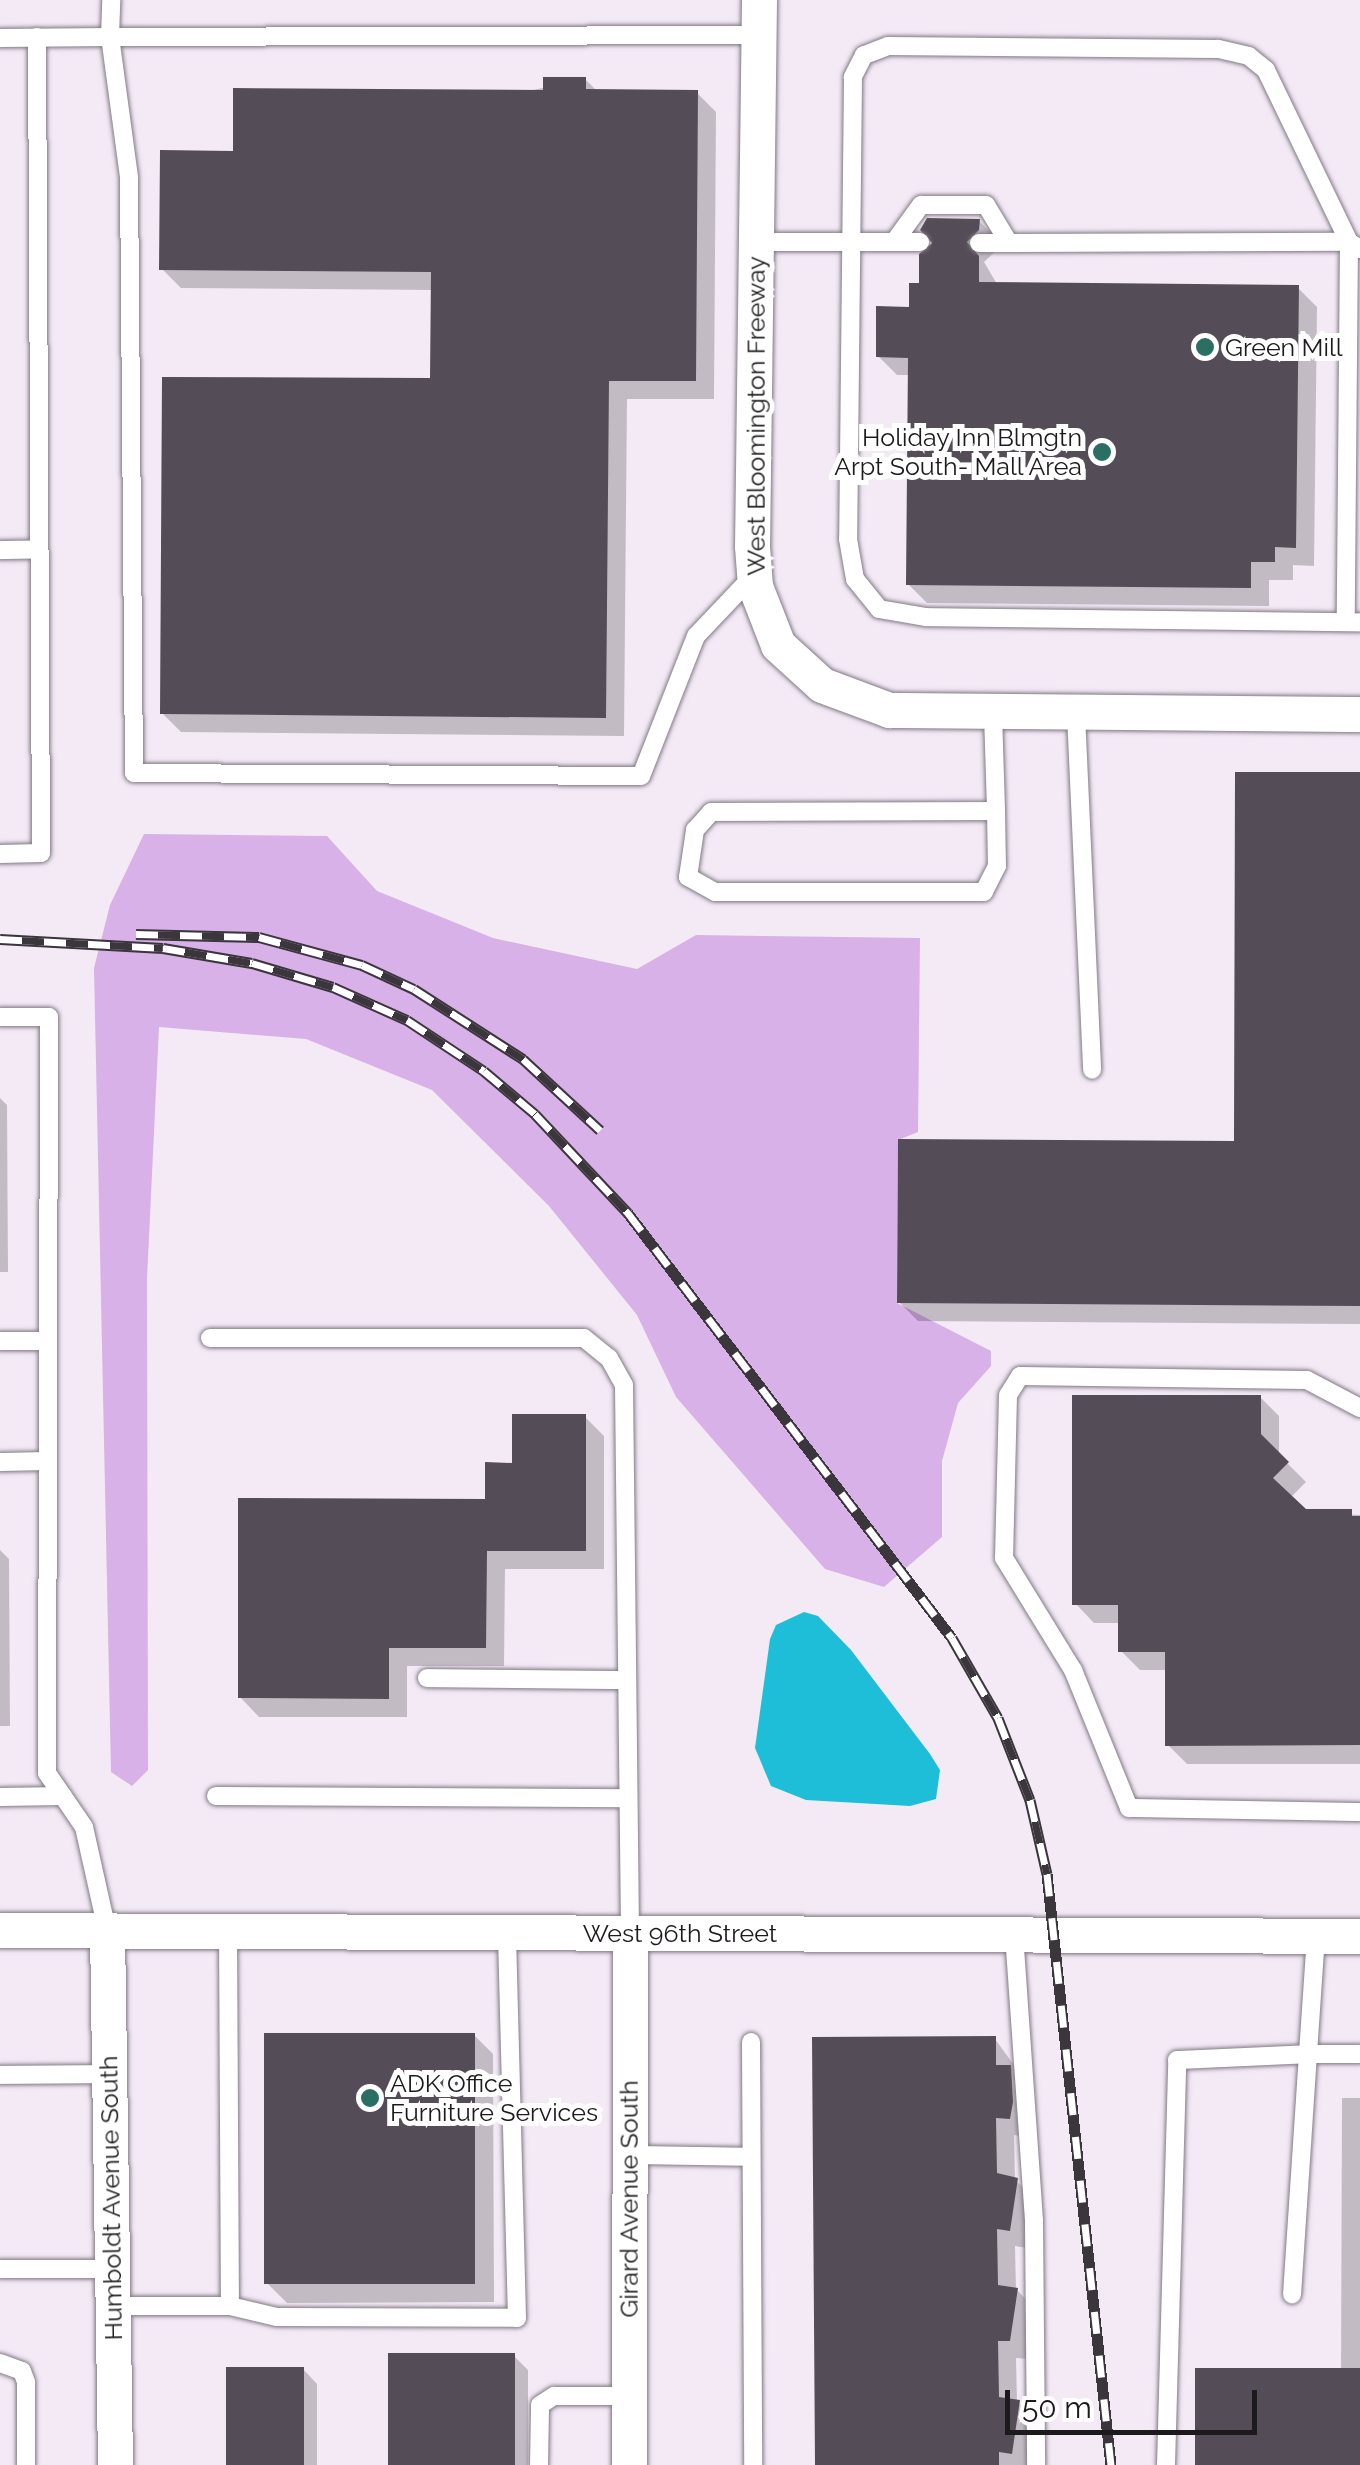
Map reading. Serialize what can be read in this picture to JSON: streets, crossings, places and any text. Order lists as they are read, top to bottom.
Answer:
{
  "streets": {
    "street": [
      "West Bloomington Freeway",
      "West 96th Street",
      "Humboldt Avenue South",
      "Girard Avenue South"
    ]
  },
  "crossings": [
    ["West 96th Street", "Humboldt Avenue South"],
    ["West 96th Street", "Girard Avenue South"]
  ],
  "places": ["Green Mill", "Holiday Inn Blmgtn Arpt South- Mall Area", "ADK Office Furniture Services"],
  "scale_bar": "50 m"
}
